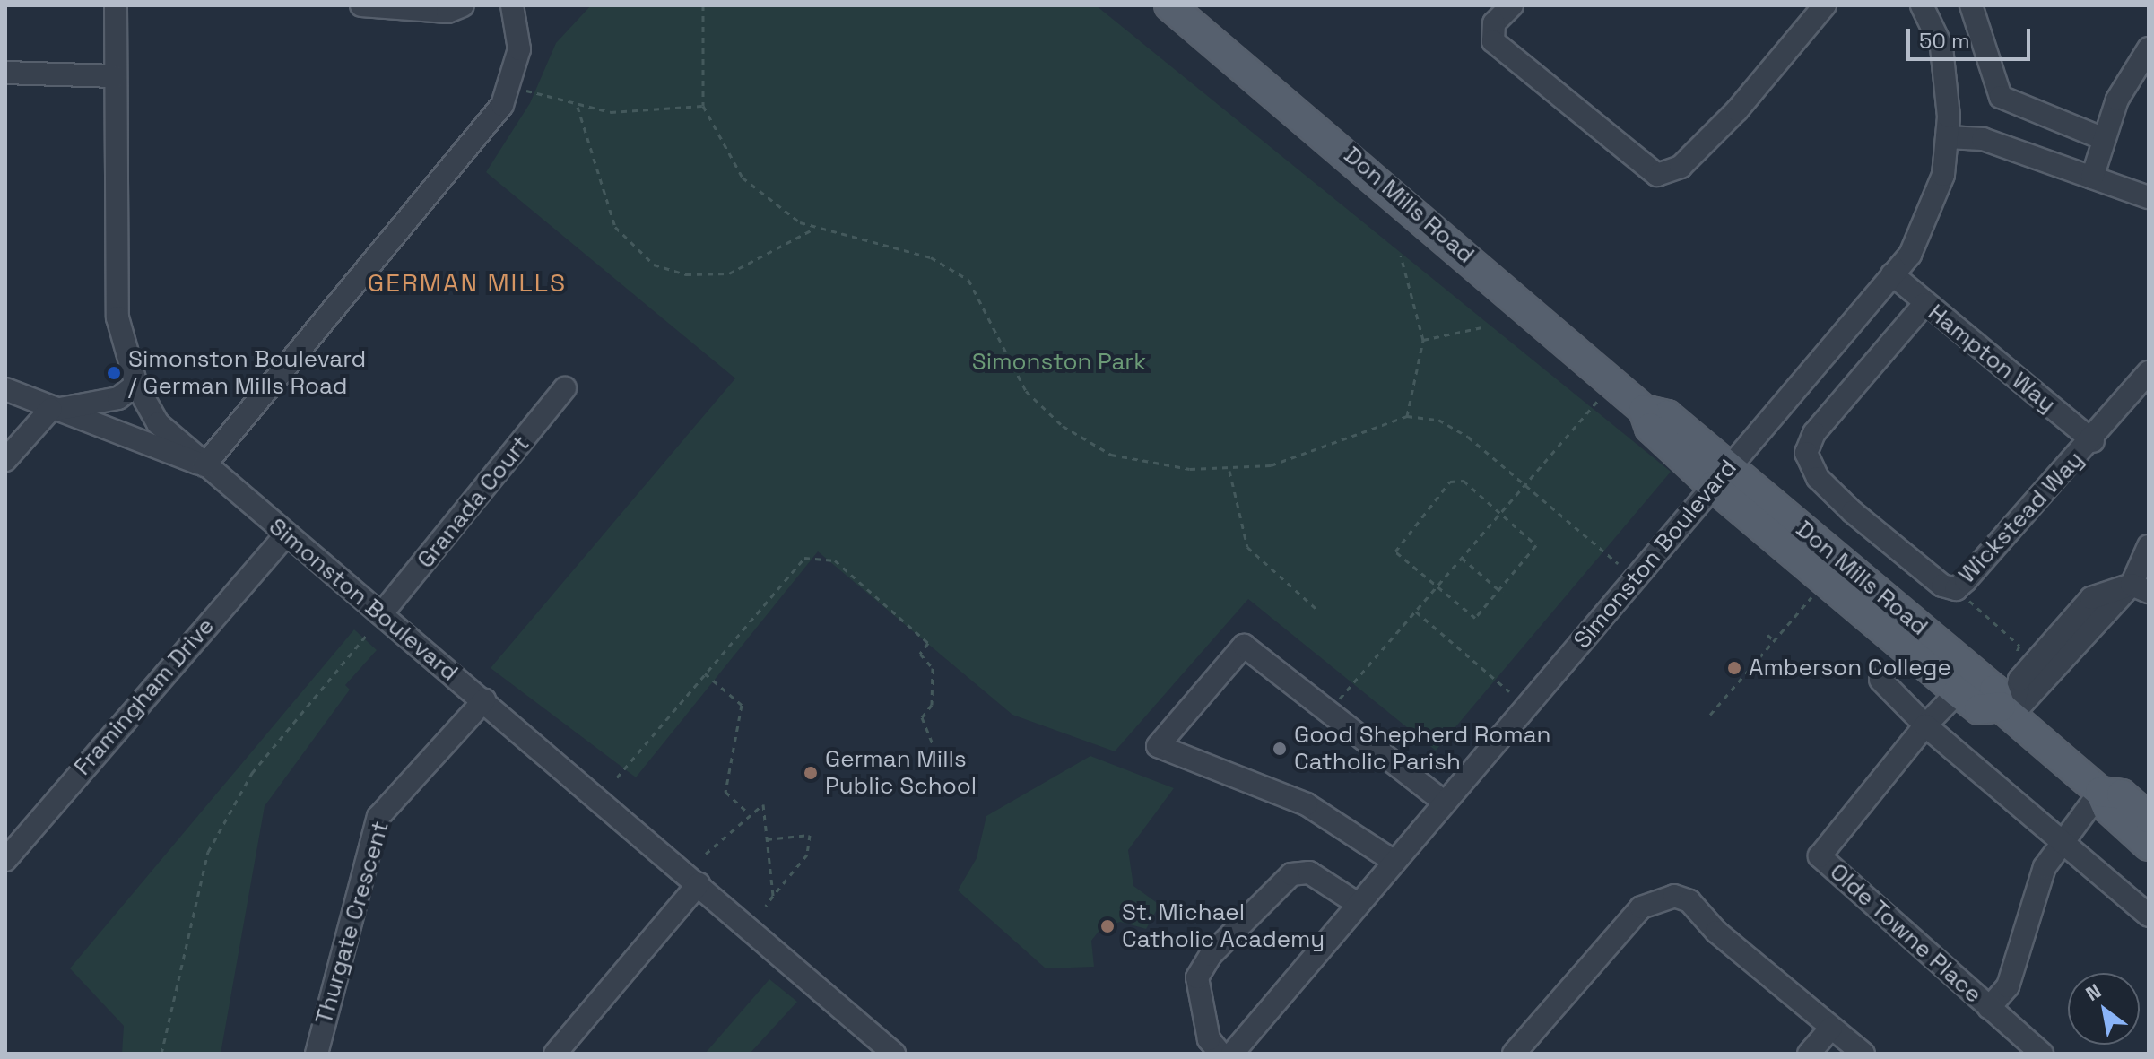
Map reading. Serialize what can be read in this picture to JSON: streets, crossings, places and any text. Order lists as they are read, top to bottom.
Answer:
{
  "streets": {
    "main road": ["Don Mills Road"],
    "street": [
      "Hampton Way",
      "Granada Court",
      "Wickstead Way",
      "Simonston Boulevard",
      "Framingham Drive",
      "Thurgate Crescent",
      "Olde Towne Place"
    ]
  },
  "crossings": [
    ["Don Mills Road", "Simonston Boulevard"],
    ["Don Mills Road", "Olde Towne Place"],
    ["Hampton Way", "Wickstead Way"],
    ["Hampton Way", "Simonston Boulevard"],
    ["Granada Court", "Simonston Boulevard"],
    ["Simonston Boulevard", "Framingham Drive"],
    ["Simonston Boulevard", "Thurgate Crescent"]
  ],
  "districts": ["GERMAN MILLS"],
  "parks": ["Simonston Park"],
  "places": [
    "Simonston Boulevard / German Mills Road",
    "Amberson College",
    "Good Shepherd Roman Catholic Parish",
    "German Mills Public School",
    "St. Michael Catholic Academy"
  ],
  "scale_bar": "50 m",
  "north": "top left"
}
